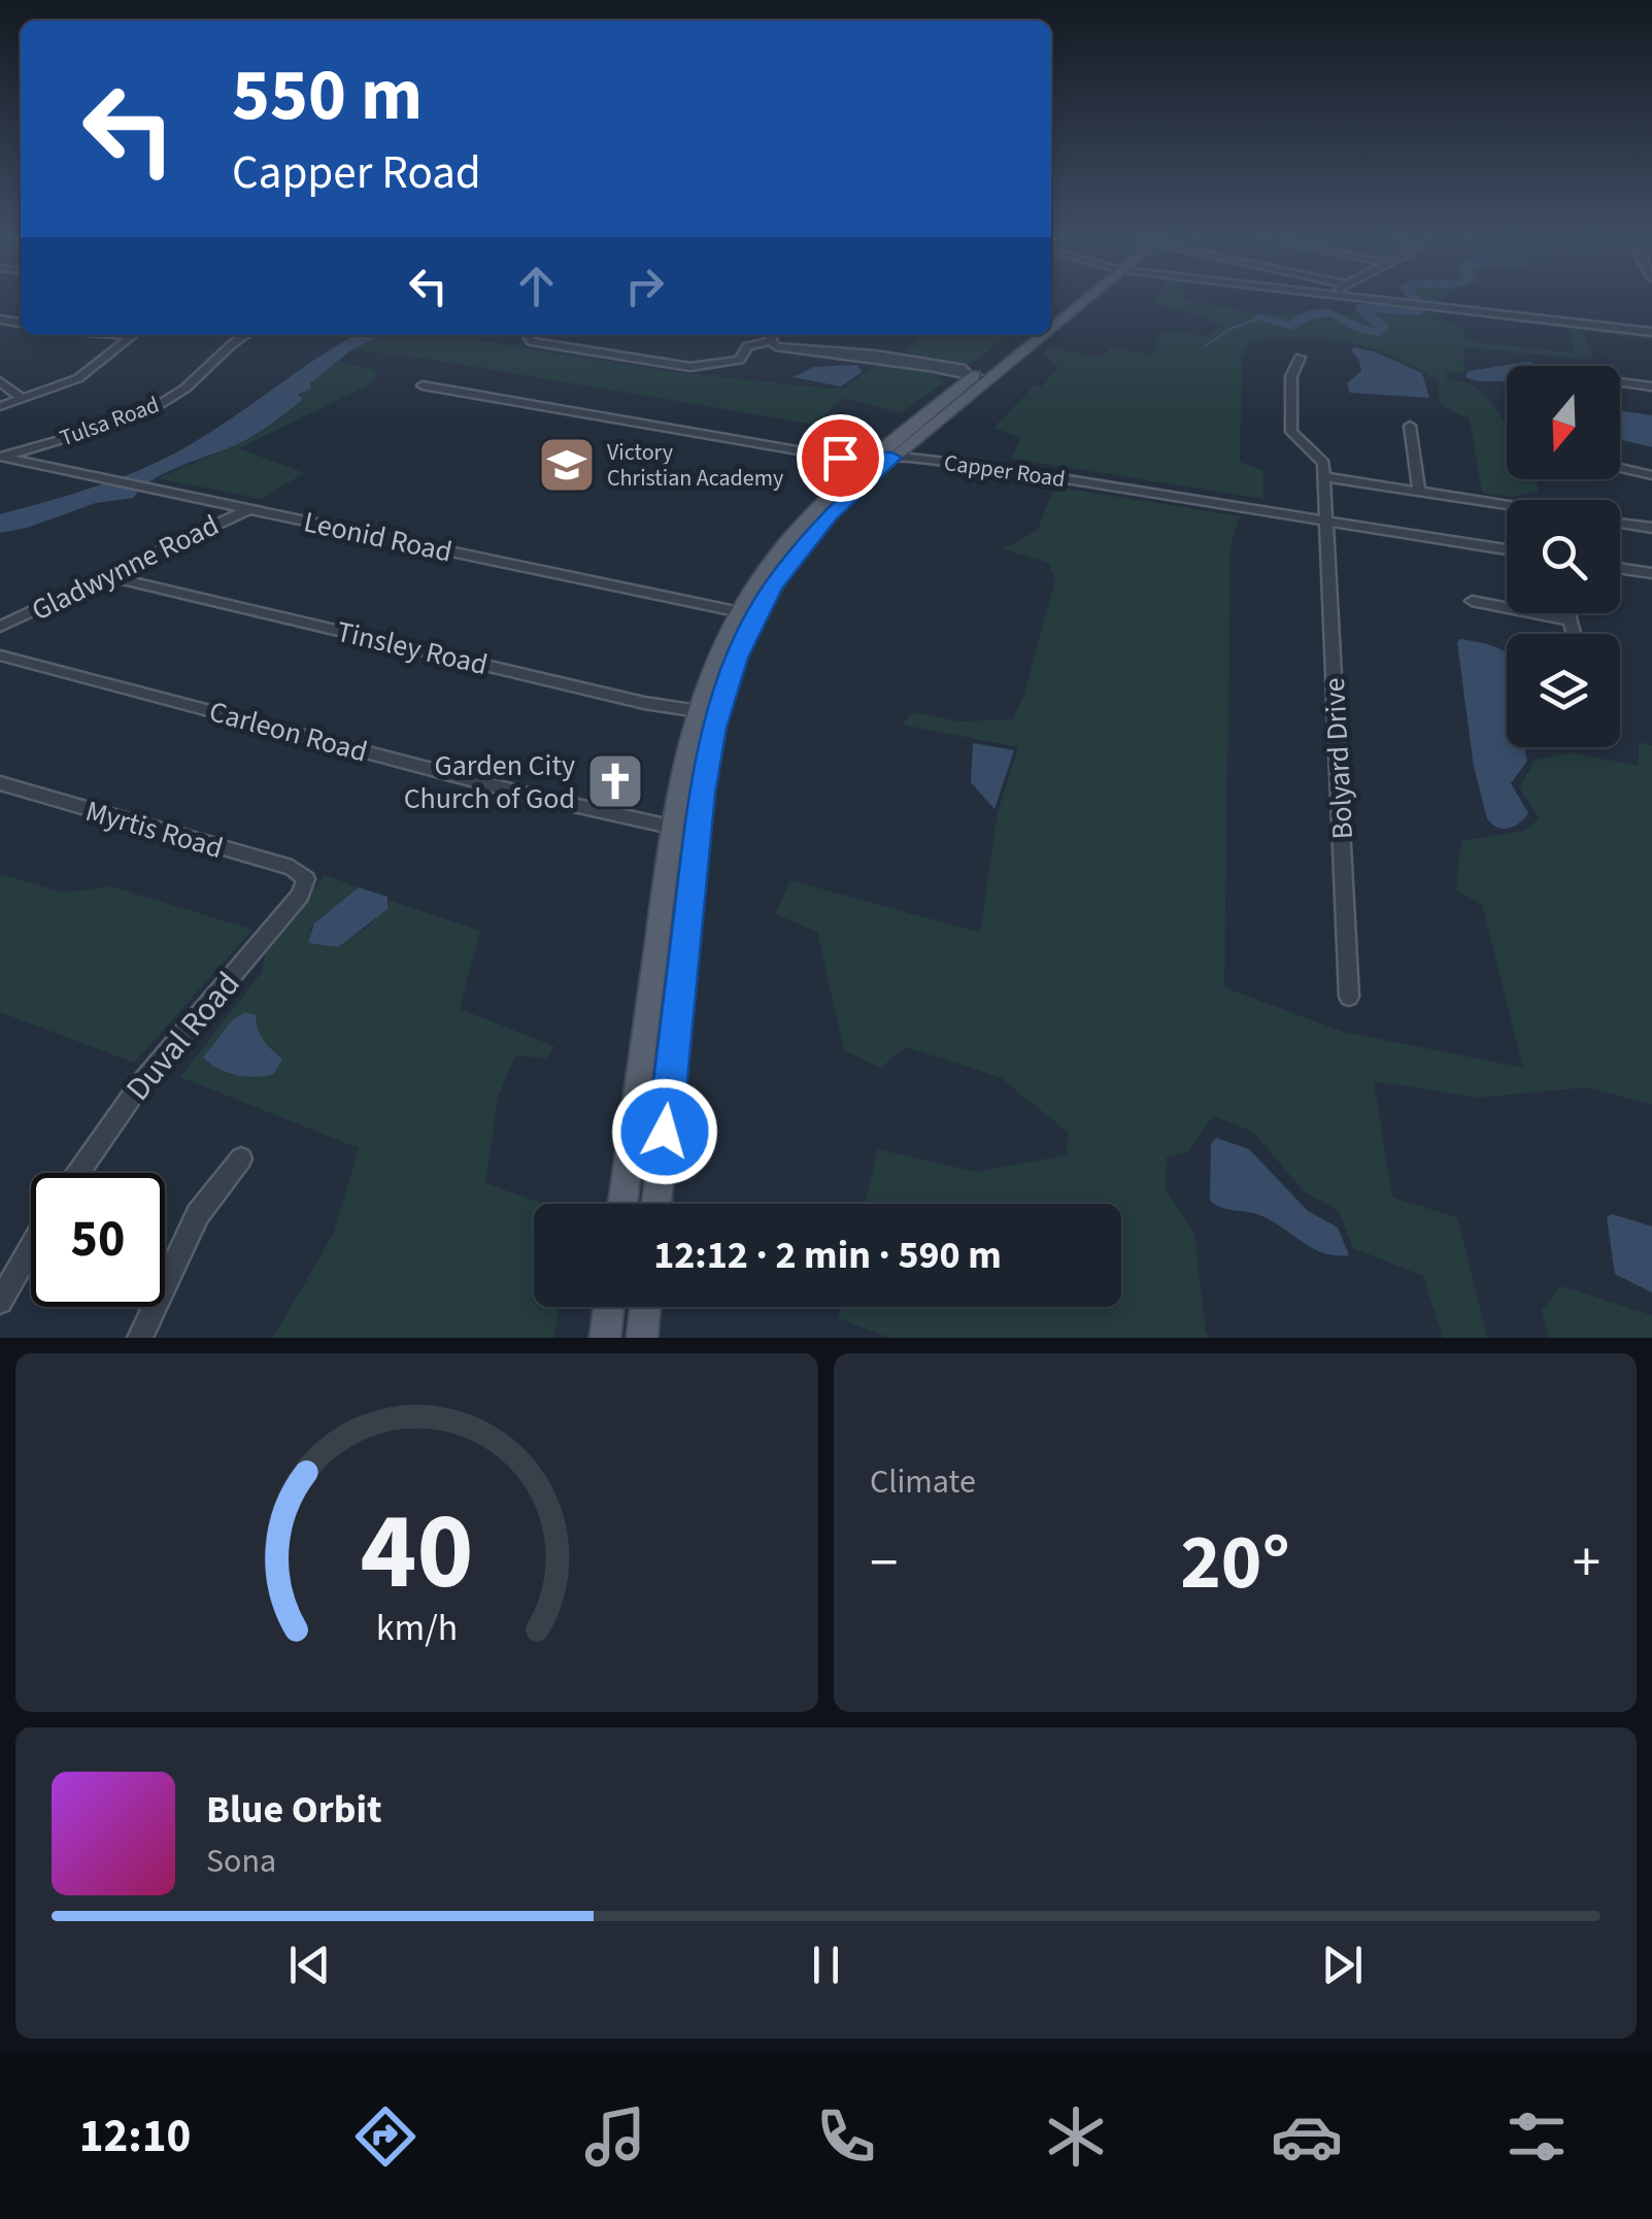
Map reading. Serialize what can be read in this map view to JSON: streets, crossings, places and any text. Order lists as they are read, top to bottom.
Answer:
{
  "streets": {
    "street": [
      "Tulsa Road",
      "Capper Road",
      "Leonid Road",
      "Gladwynne Road",
      "Tinsley Road",
      "Carleon Road",
      "Bolyard Drive",
      "Myrtis Road",
      "Duval Road"
    ]
  },
  "crossings": [
    ["Tulsa Road", "Leonid Road"],
    ["Capper Road", "Bolyard Drive"],
    ["Leonid Road", "Gladwynne Road"],
    ["Gladwynne Road", "Tinsley Road"],
    ["Myrtis Road", "Duval Road"]
  ],
  "places": {
    "school or university": ["Victory Christian Academy"],
    "church": ["Garden City Church of God"]
  },
  "north": "bottom",
  "page": {
    "turn": ["550 m", "Capper Road"],
    "limit": "50",
    "trip": "12:12 · 2 min · 590 m",
    "tile": "Climate",
    "heat": ["−", "20°", "+"],
    "song": ["Blue Orbit", "Sona"],
    "tabs": "12:10",
    "gauge": ["40", "km/h"]
  }
}
